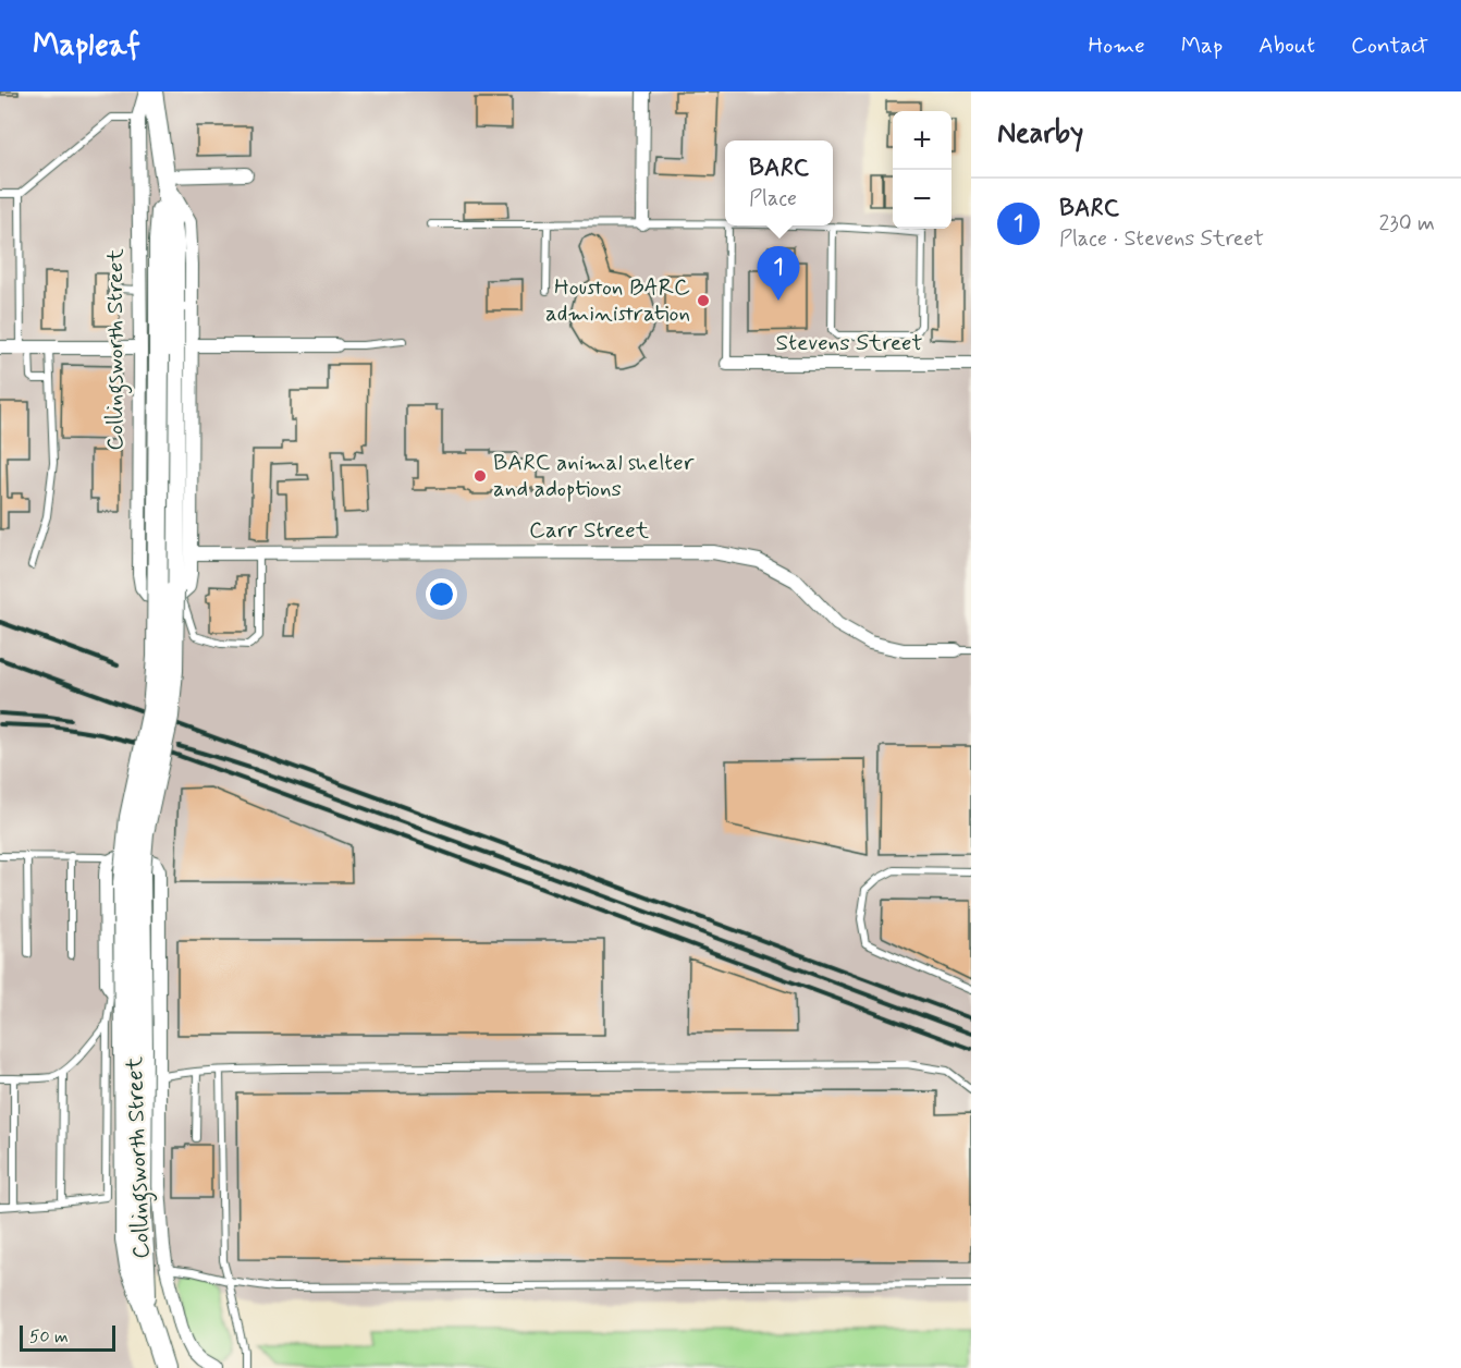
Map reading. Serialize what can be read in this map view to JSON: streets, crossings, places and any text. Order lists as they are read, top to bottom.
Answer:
{
  "streets": {
    "main road": ["Collingsworth Street"],
    "street": ["Stevens Street", "Carr Street"]
  },
  "crossings": [
    ["Collingsworth Street", "Carr Street"]
  ],
  "places": ["Houston BARC administration", "BARC animal shelter and adoptions"],
  "scale_bar": "50 m",
  "page": {
    "header": "Mapleaf",
    "nav": [
      "Home",
      "Map",
      "About",
      "Contact"
    ],
    "heading": "Nearby",
    "map_buttons": ["+", "−"],
    "popup": ["BARC", "Place"],
    "list": [
      {
        "mark": "1",
        "name": "BARC",
        "note": "Place · Stevens Street",
        "value": "230 m"
      }
    ],
    "pins": "1",
    "scale": "50 m"
  }
}
